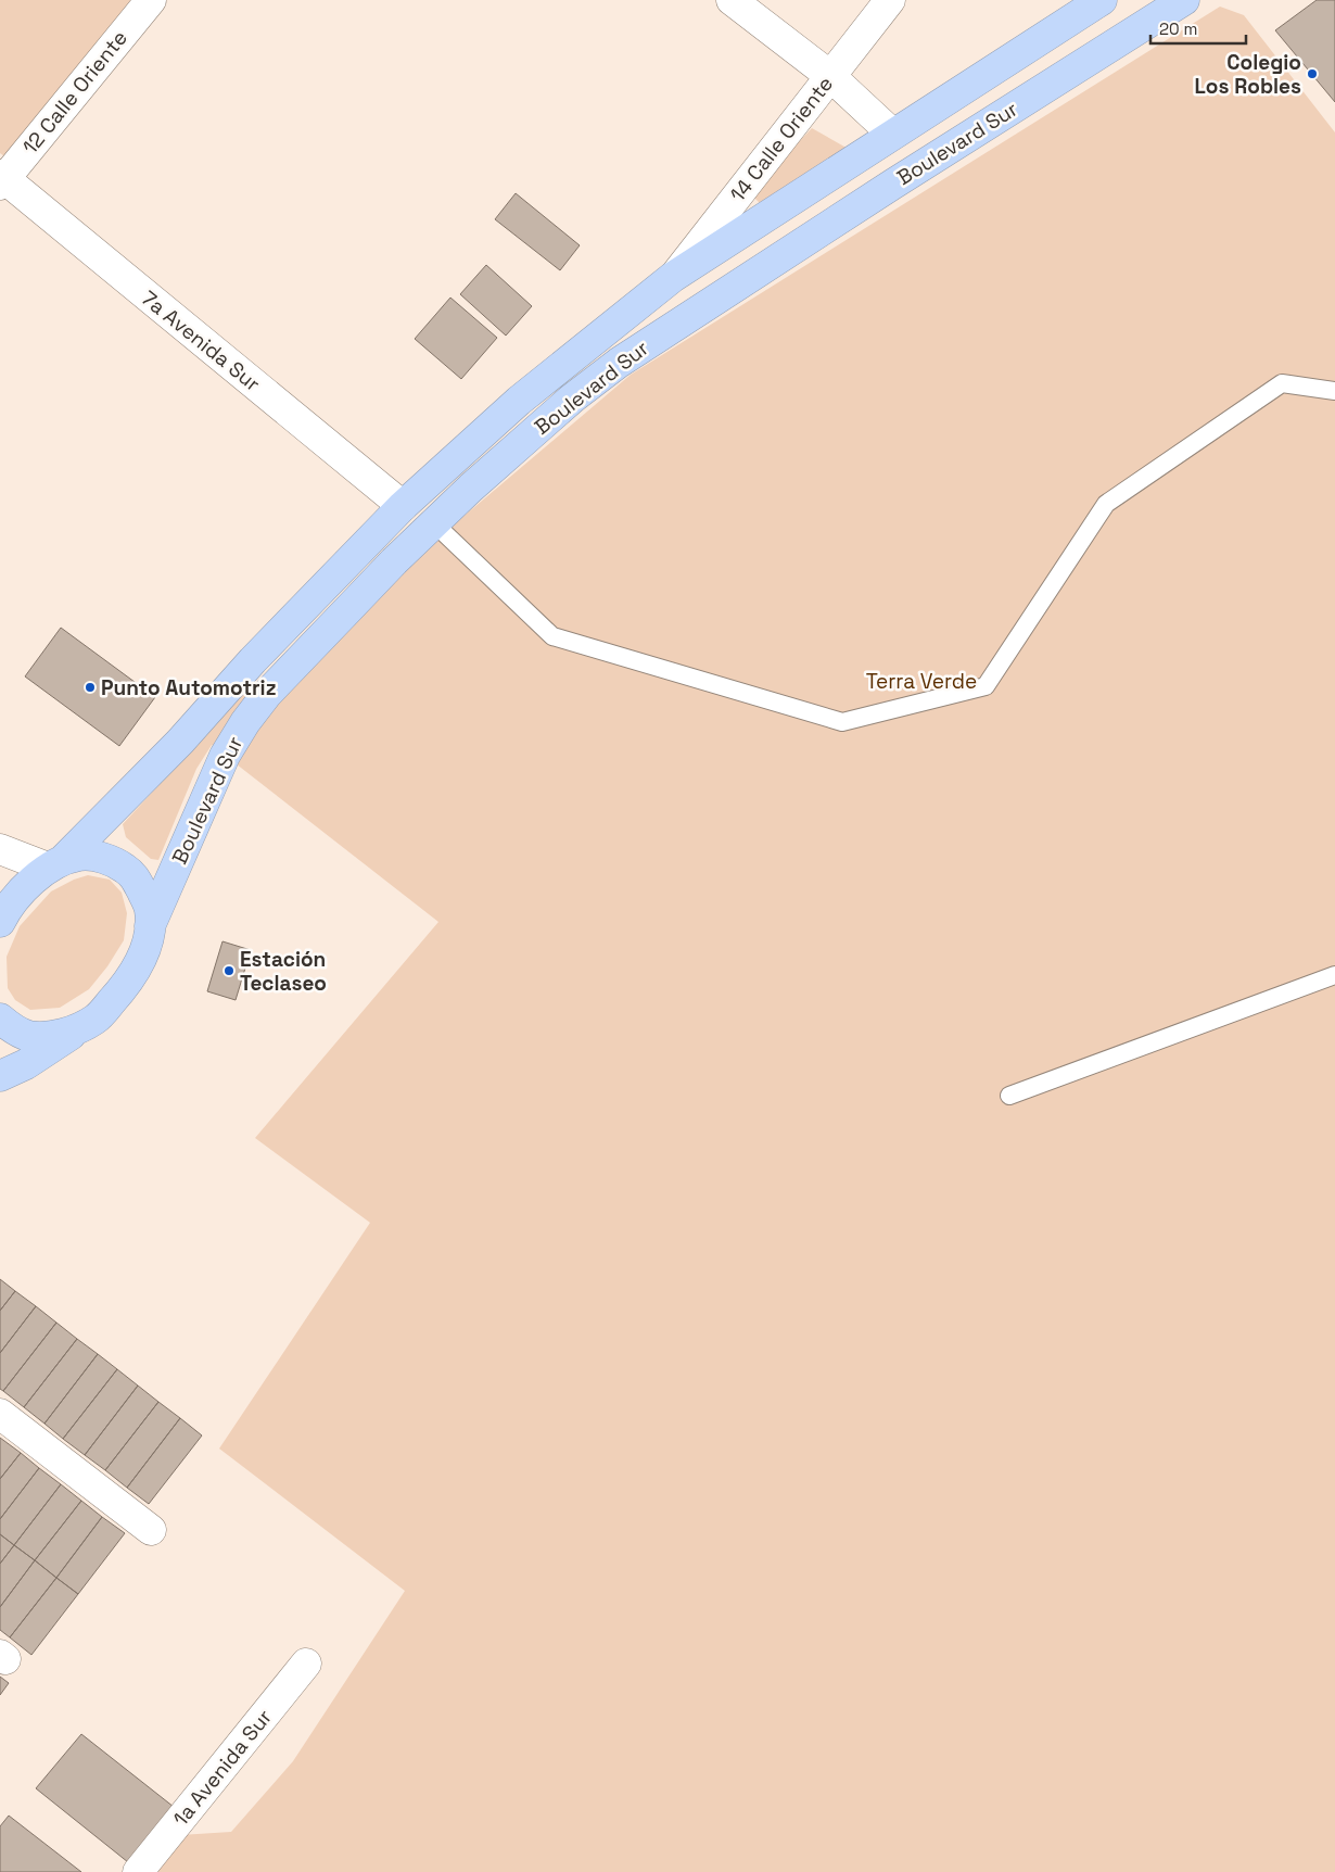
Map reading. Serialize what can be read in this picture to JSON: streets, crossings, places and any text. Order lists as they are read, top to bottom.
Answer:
{
  "streets": {
    "highway": ["Boulevard Sur"],
    "street": [
      "12 Calle Oriente",
      "14 Calle Oriente",
      "7a Avenida Sur",
      "1a Avenida Sur"
    ]
  },
  "crossings": [
    ["12 Calle Oriente", "7a Avenida Sur"],
    ["14 Calle Oriente", "Boulevard Sur"],
    ["Boulevard Sur", "7a Avenida Sur"]
  ],
  "parks": ["Terra Verde"],
  "places": ["Colegio Los Robles", "Punto Automotriz", "Estación Teclaseo"],
  "scale_bar": "20 m"
}
